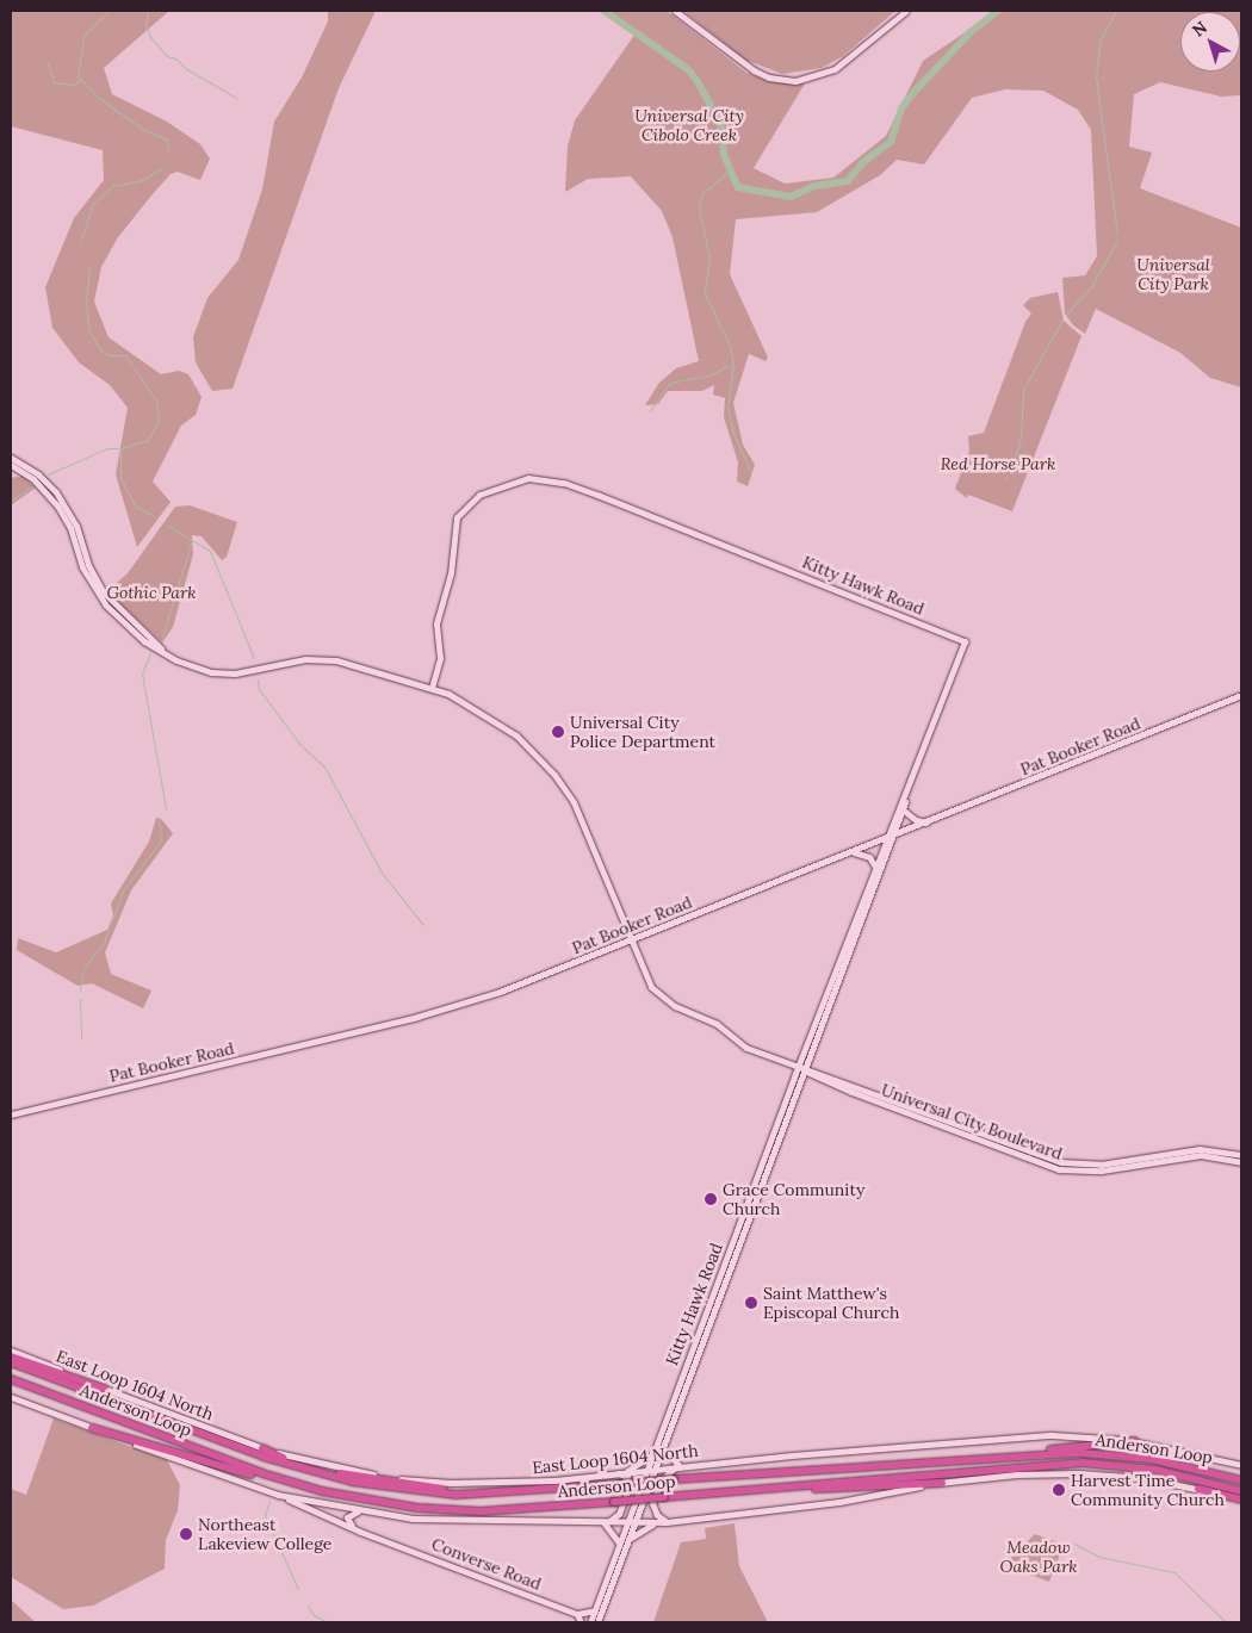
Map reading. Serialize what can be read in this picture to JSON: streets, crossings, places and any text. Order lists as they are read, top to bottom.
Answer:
{
  "streets": {
    "highway": ["Anderson Loop"],
    "main road": [
      "Kitty Hawk Road",
      "Pat Booker Road",
      "Universal City Boulevard",
      "East Loop 1604 North",
      "Converse Road"
    ]
  },
  "crossings": [
    ["Kitty Hawk Road", "Pat Booker Road"],
    ["Kitty Hawk Road", "Universal City Boulevard"],
    ["Kitty Hawk Road", "East Loop 1604 North"],
    ["Kitty Hawk Road", "Converse Road"],
    ["Pat Booker Road", "Universal City Boulevard"]
  ],
  "parks": [
    "Universal City Cibolo Creek",
    "Universal City Park",
    "Red Horse Park",
    "Gothic Park",
    "Meadow Oaks Park"
  ],
  "places": [
    "Universal City Police Department",
    "Grace Community Church",
    "Saint Matthew's Episcopal Church",
    "Harvest Time Community Church",
    "Northeast Lakeview College"
  ],
  "north": "top left"
}
